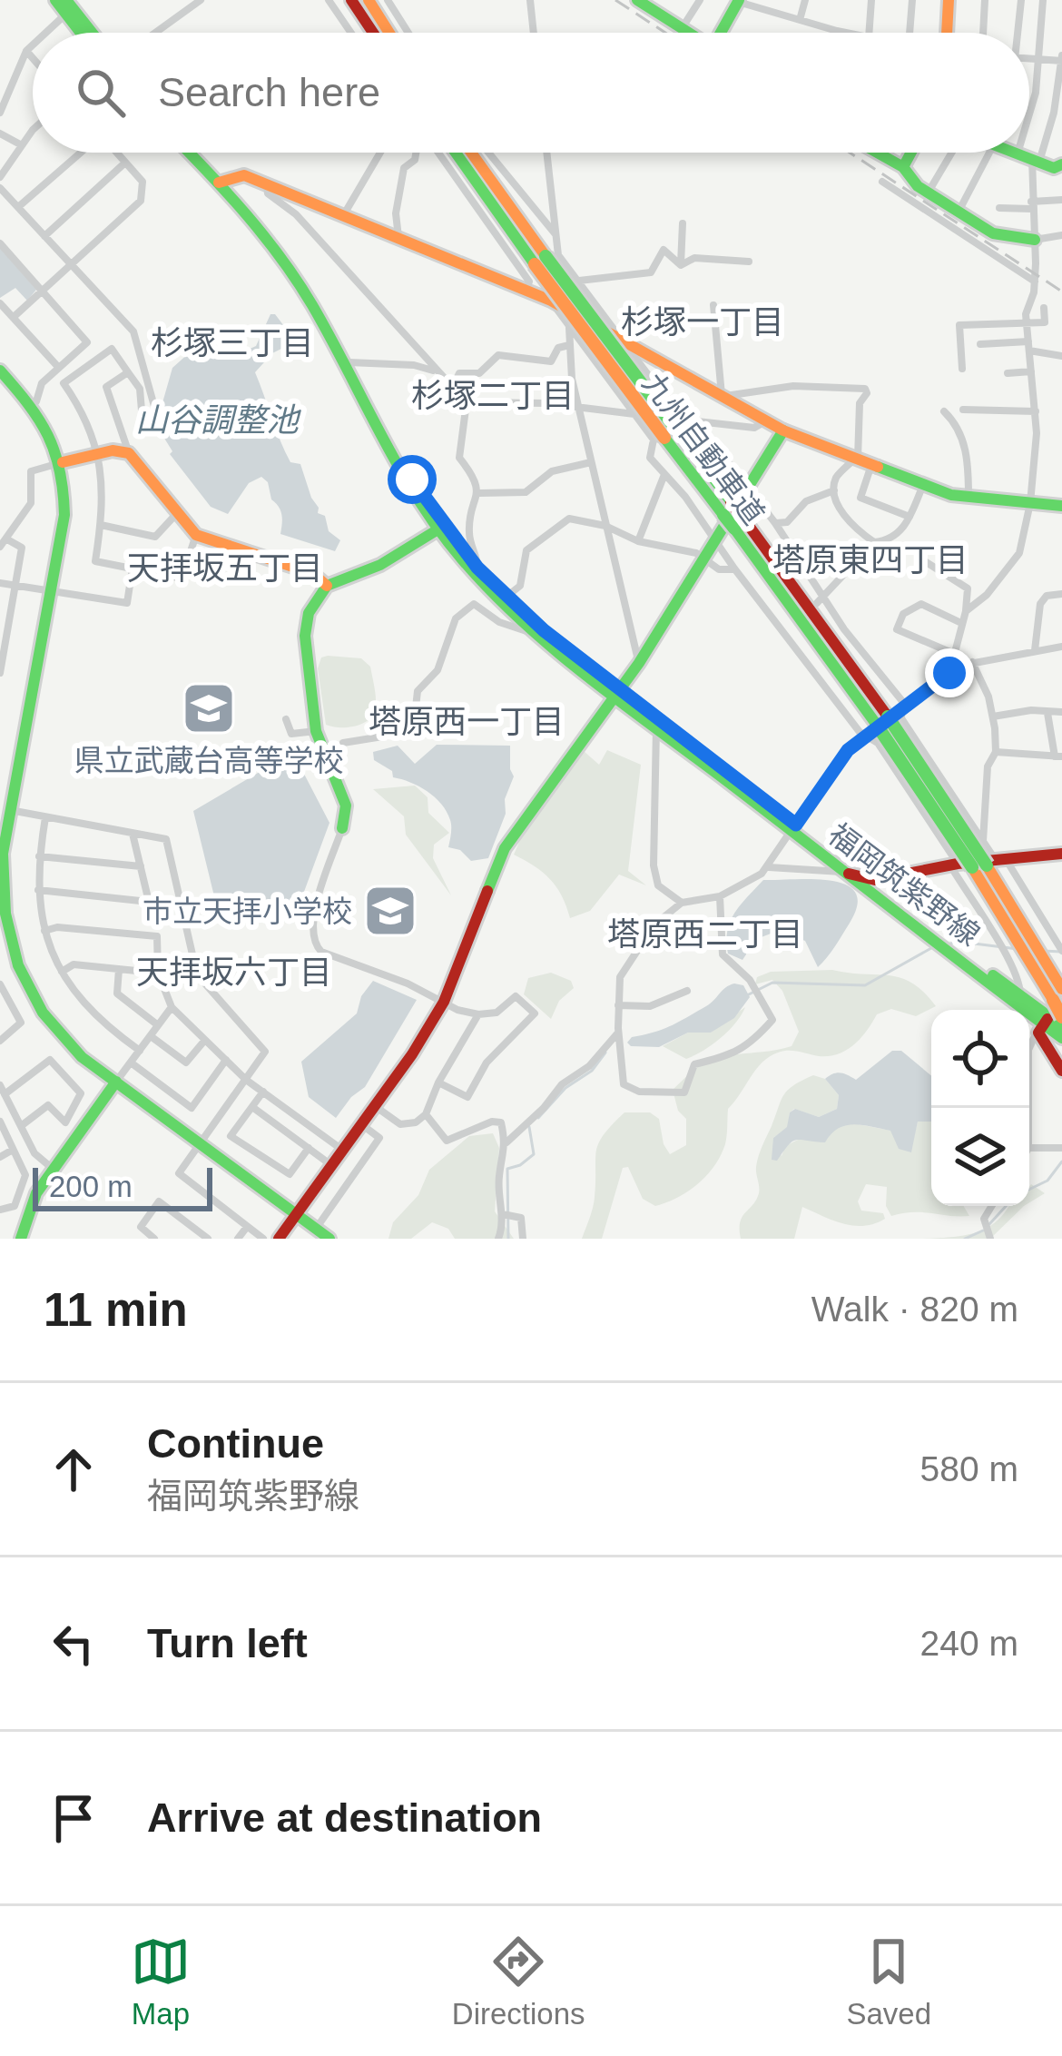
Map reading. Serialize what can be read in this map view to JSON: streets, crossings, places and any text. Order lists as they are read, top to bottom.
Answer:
{
  "streets": {
    "main road": ["九州自動車道", "福岡筑紫野線"]
  },
  "crossings": [
    ["九州自動車道", "福岡筑紫野線"]
  ],
  "districts": [
    "杉塚一丁目",
    "杉塚三丁目",
    "杉塚二丁目",
    "塔原東四丁目",
    "天拝坂五丁目",
    "塔原西一丁目",
    "塔原西二丁目",
    "天拝坂六丁目"
  ],
  "water": ["山谷調整池"],
  "places": {
    "school or university": ["県立武蔵台高等学校", "市立天拝小学校"]
  },
  "scale_bar": "200 m",
  "page": {
    "search": "Search here",
    "scale": "200 m",
    "heading": ["11 min", "Walk · 820 m"],
    "list": [
      ["Continue", "福岡筑紫野線", "580 m"],
      ["Turn left", "240 m"],
      "Arrive at destination"
    ],
    "nav": ["Map", "Directions", "Saved"]
  }
}
